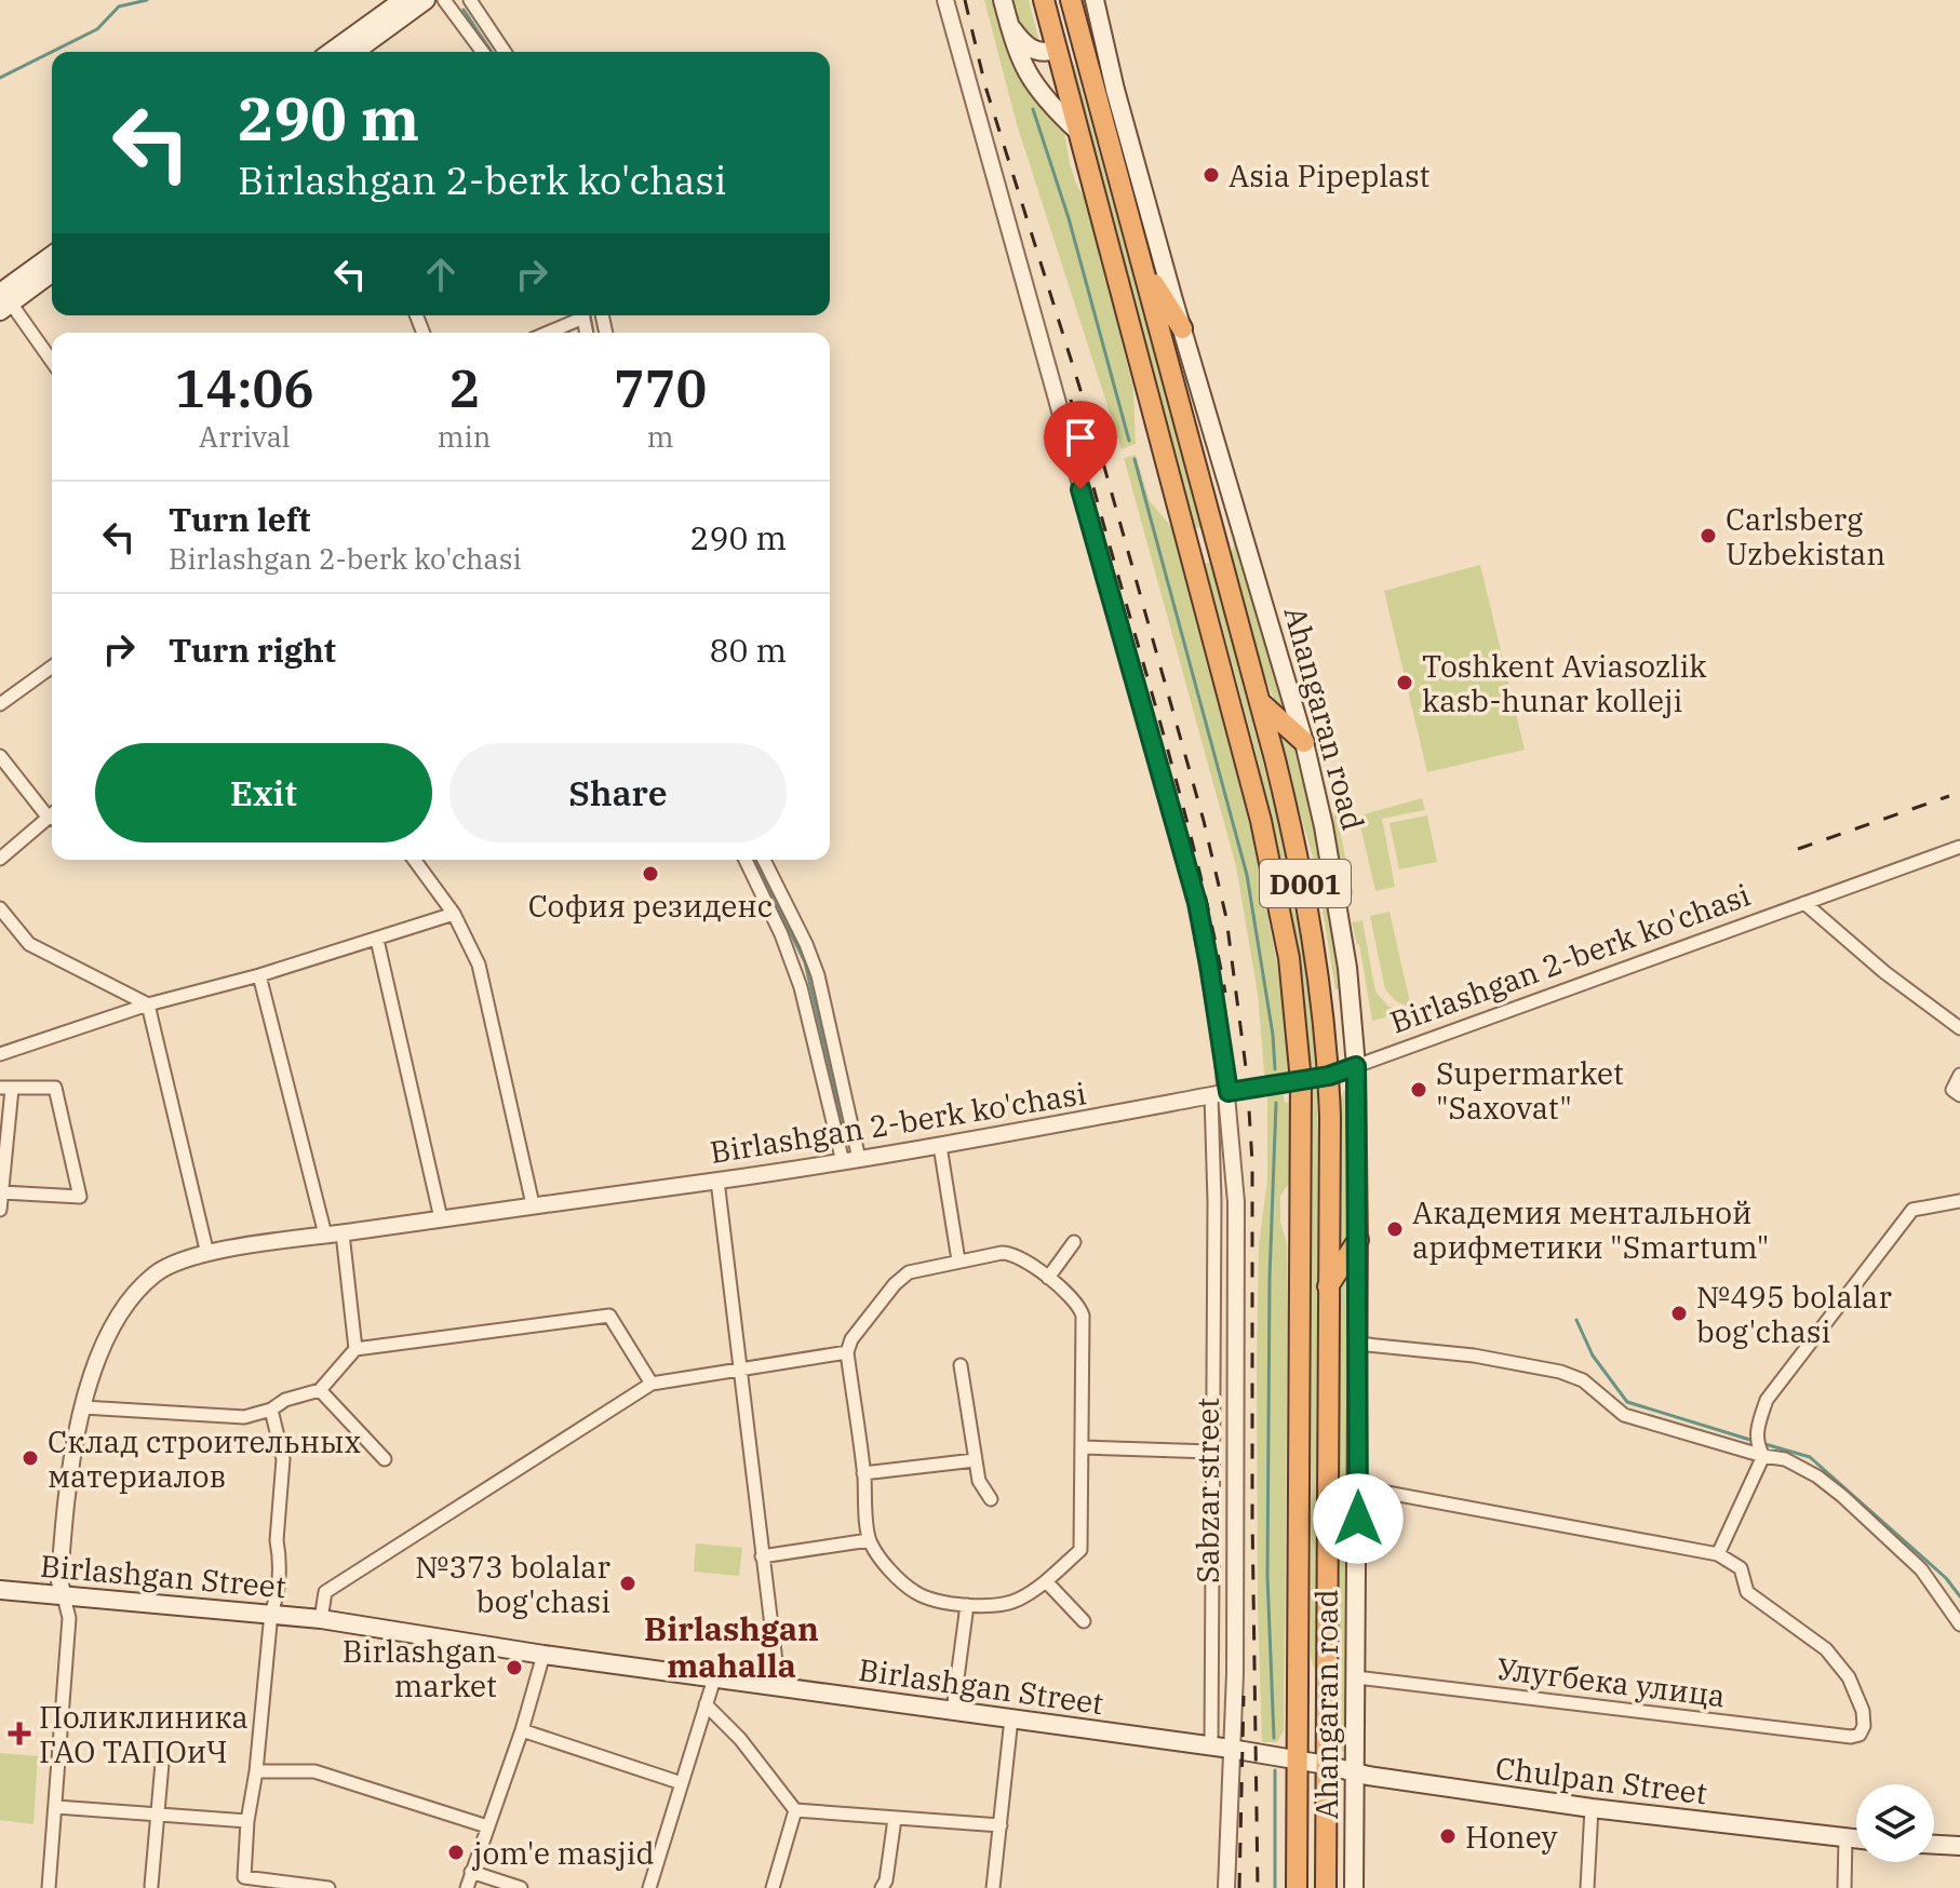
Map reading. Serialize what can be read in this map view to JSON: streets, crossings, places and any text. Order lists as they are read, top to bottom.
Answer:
{
  "streets": {
    "highway": ["Ahangaran road", "D001"],
    "main road": ["Birlashgan Street", "Chulpan Street"],
    "street": ["Birlashgan 2-berk ko'chasi", "Sabzar street", "Улугбека улица"]
  },
  "crossings": [
    ["Ahangaran road", "Birlashgan 2-berk ko'chasi"],
    ["Ahangaran road", "Birlashgan Street"],
    ["Ahangaran road", "Улугбека улица"],
    ["Ahangaran road", "Chulpan Street"],
    ["Birlashgan 2-berk ko'chasi", "Sabzar street"],
    ["Birlashgan 2-berk ko'chasi", "Birlashgan Street"],
    ["Sabzar street", "Birlashgan Street"],
    ["Birlashgan Street", "Chulpan Street"]
  ],
  "districts": ["Birlashgan mahalla"],
  "places": {
    "other": [
      "Asia Pipeplast",
      "Carlsberg Uzbekistan",
      "Toshkent Aviasozlik kasb-hunar kolleji",
      "София резиденс",
      "Supermarket \"Saxovat\"",
      "Академия ментальной арифметики \"Smartum\"",
      "№495 bolalar bog'chasi",
      "Склад строительных материалов",
      "№373 bolalar bog'chasi",
      "Birlashgan market",
      "Honey",
      "jom'e masjid"
    ],
    "health": ["Поликлиника ГАО ТАПОиЧ"]
  },
  "page": {
    "turn": ["290 m", "Birlashgan 2-berk ko'chasi"],
    "eta": [
      "14:06",
      "Arrival",
      "2",
      "min",
      "770",
      "m"
    ],
    "list": [
      {
        "name": "Turn left",
        "note": "Birlashgan 2-berk ko'chasi",
        "value": "290 m"
      },
      {
        "name": "Turn right",
        "value": "80 m"
      }
    ],
    "buttons": ["Exit", "Share"]
  }
}
